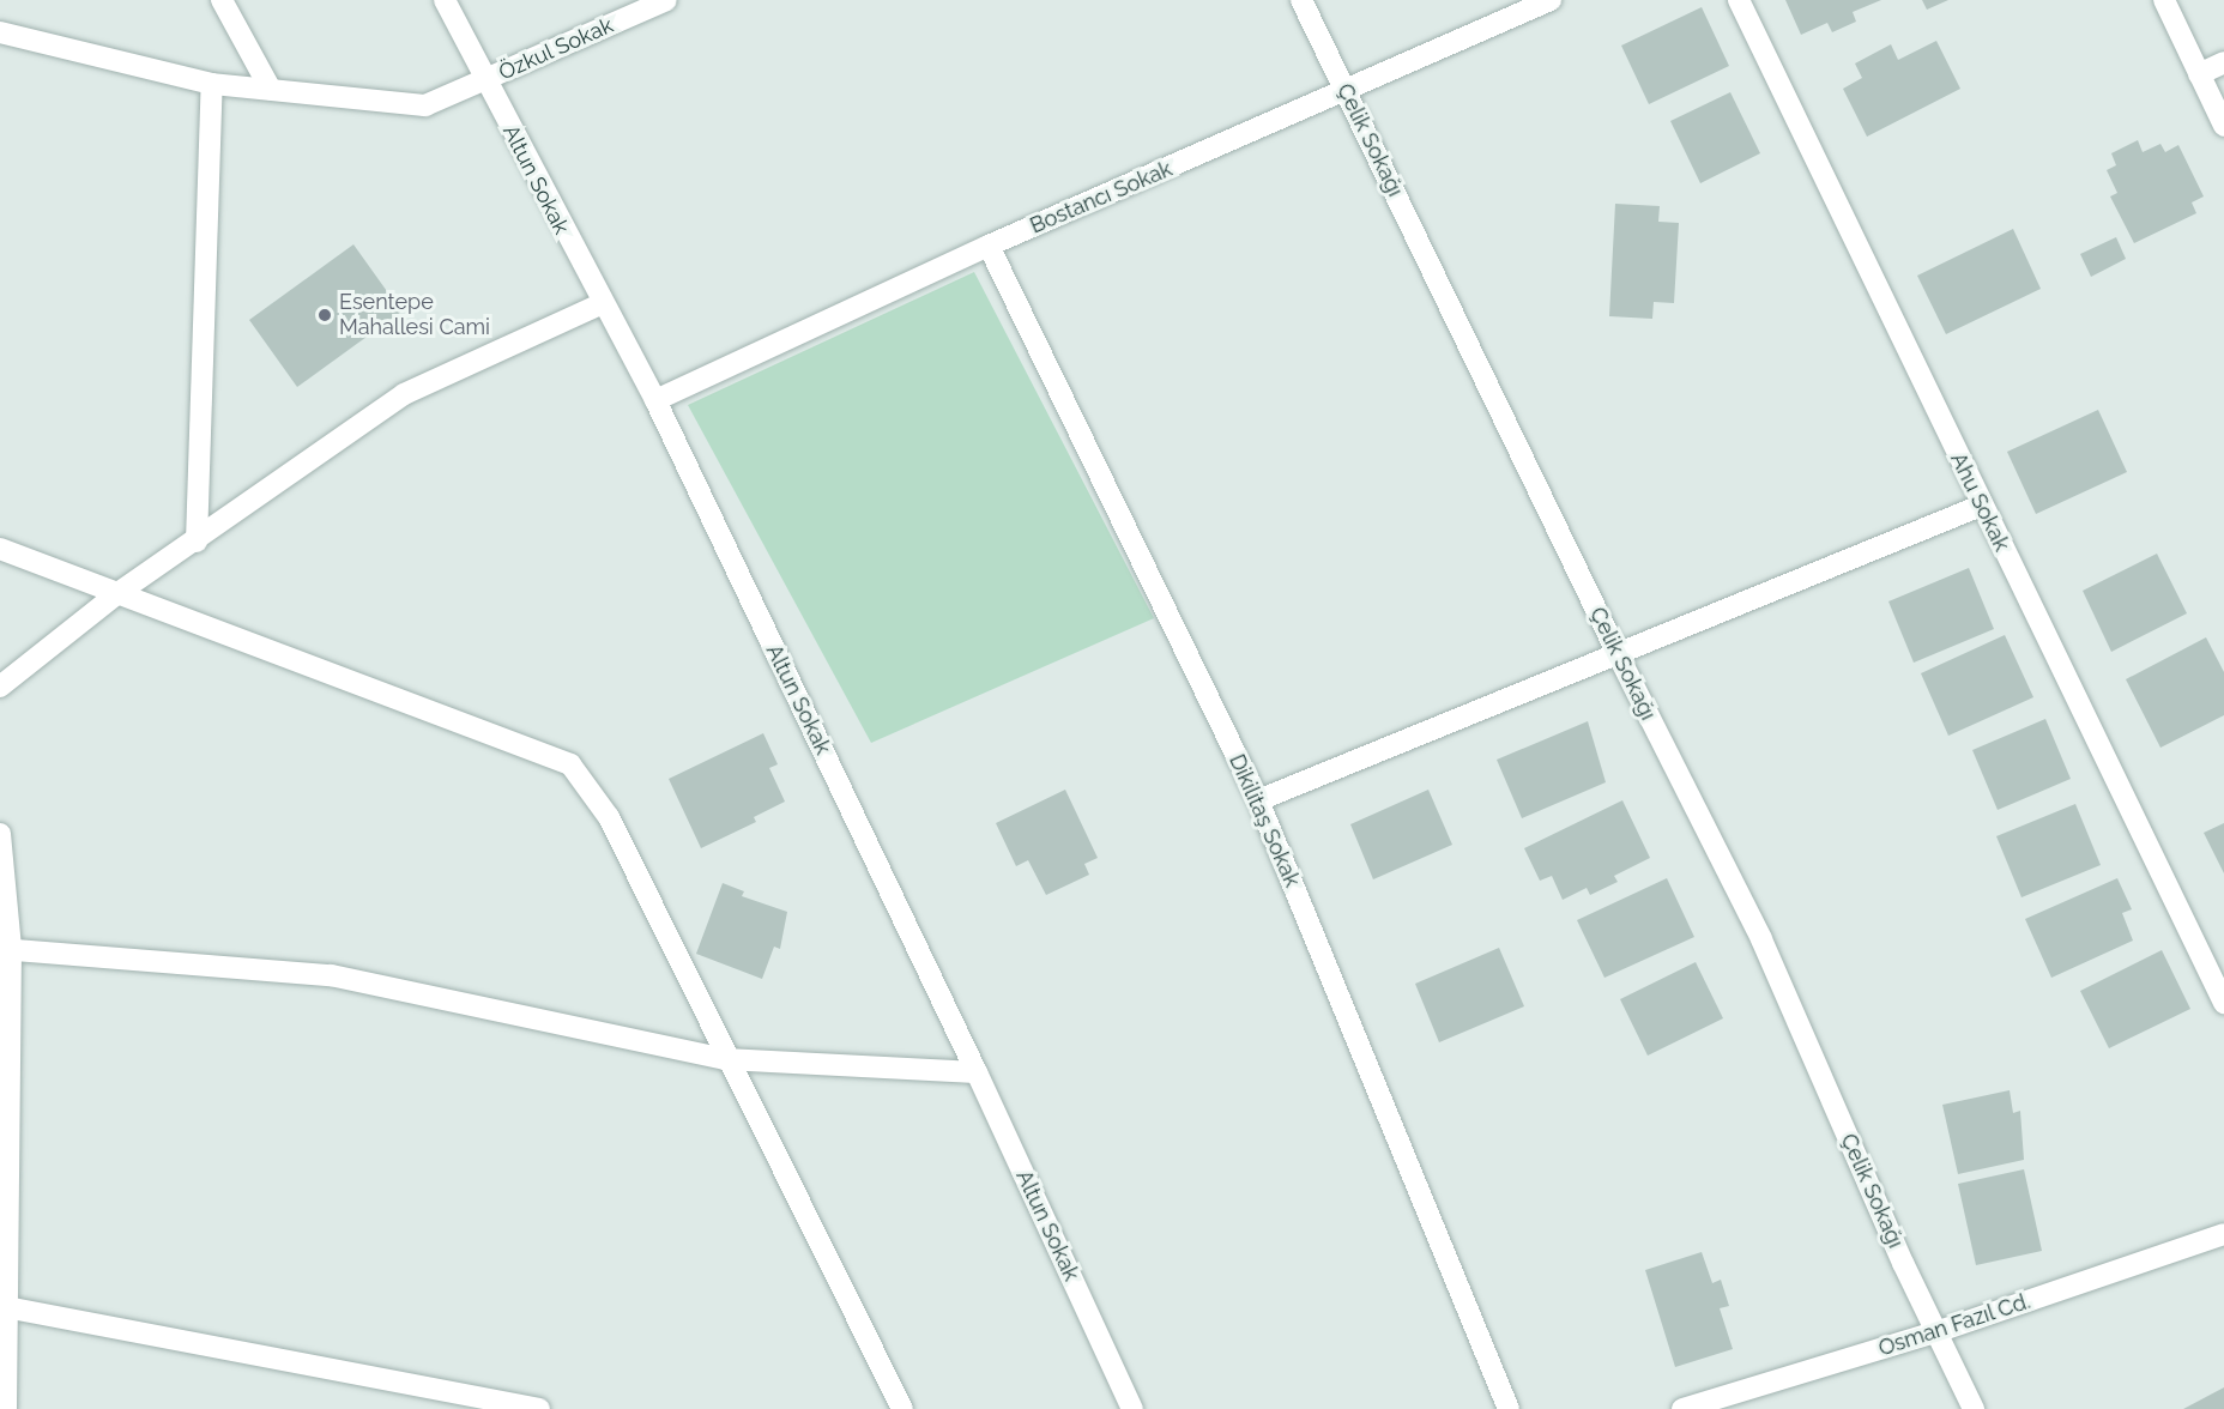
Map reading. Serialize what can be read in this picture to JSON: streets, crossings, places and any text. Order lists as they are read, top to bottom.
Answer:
{
  "streets": {
    "street": [
      "Özkul Sokak",
      "Çelik Sokağı",
      "Altun Sokak",
      "Bostancı Sokak",
      "Ahu Sokak",
      "Dikilitaş Sokak",
      "Osman Fazıl Cd."
    ]
  },
  "crossings": [
    ["Özkul Sokak", "Altun Sokak"],
    ["Çelik Sokağı", "Bostancı Sokak"],
    ["Çelik Sokağı", "Osman Fazıl Cd."],
    ["Altun Sokak", "Bostancı Sokak"],
    ["Bostancı Sokak", "Dikilitaş Sokak"]
  ],
  "places": ["Esentepe Mahallesi Cami"]
}
